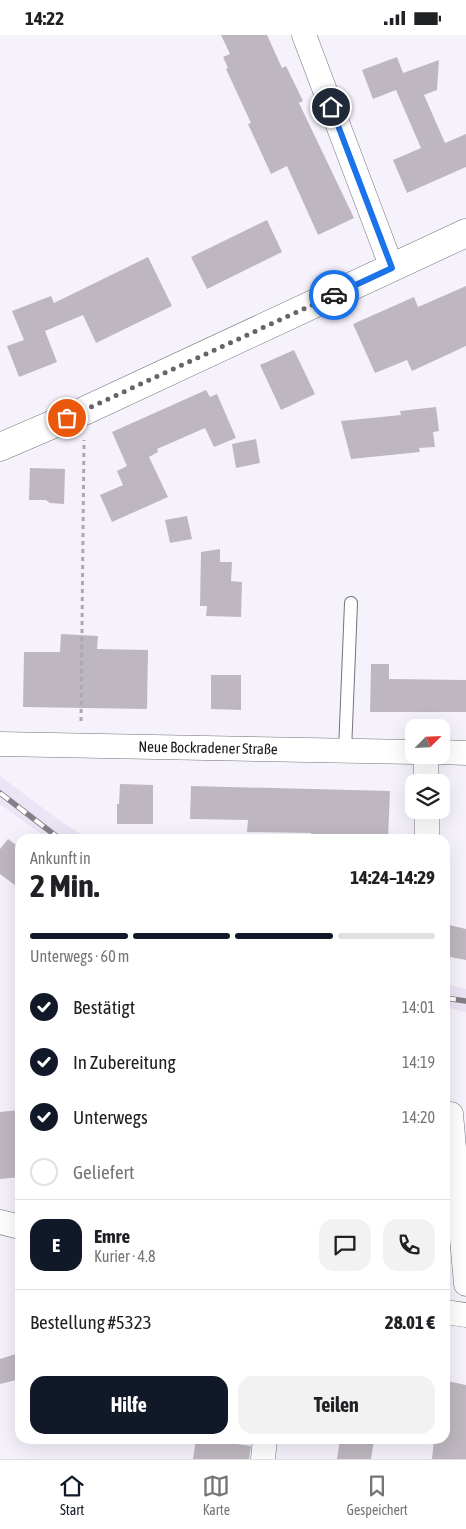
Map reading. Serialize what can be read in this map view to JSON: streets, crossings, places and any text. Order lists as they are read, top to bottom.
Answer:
{
  "streets": {
    "street": ["Neue Bockradener Straße"]
  },
  "north": "top right",
  "page": {
    "status": "14:22",
    "heading": ["2 Min.", "Ankunft in", "14:24–14:29"],
    "panel": [
      "Emre",
      "Kurier · 4.8",
      "Bestellung #5323",
      "28.01 €"
    ],
    "bar": "Unterwegs · 60 m",
    "list": [
      ["Bestätigt", "14:01"],
      ["In Zubereitung", "14:19"],
      ["Unterwegs", "14:20"],
      "Geliefert"
    ],
    "round": "E",
    "buttons": ["Hilfe", "Teilen"],
    "tabs": ["Start", "Karte", "Gespeichert"]
  }
}
